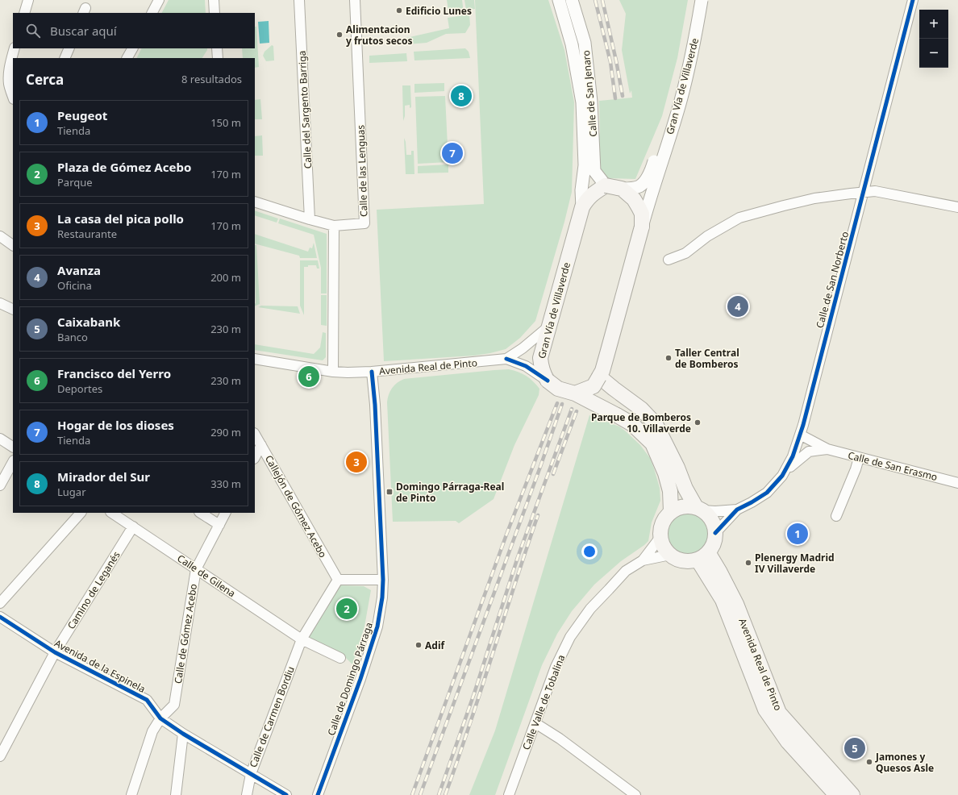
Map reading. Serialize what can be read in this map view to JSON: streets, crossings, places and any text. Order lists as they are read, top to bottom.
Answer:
{
  "streets": {
    "main road": ["Gran Vía de Villaverde", "Avenida Real de Pinto"],
    "street": [
      "Calle de San Jenaro",
      "Calle del Sargento Barriga",
      "Calle de las Lenguas",
      "Calle de San Norberto",
      "Calle de San Erasmo",
      "Callejón de Gómez Acebo",
      "Calle de Gilena",
      "Camino de Leganés",
      "Calle de Gómez Acebo",
      "Avenida de la Espinela",
      "Calle de Domingo Párraga",
      "Calle Valle de Tobalina",
      "Calle de Carmen Bordiu"
    ]
  },
  "crossings": [
    ["Gran Vía de Villaverde", "Calle de San Jenaro"],
    ["Gran Vía de Villaverde", "Avenida Real de Pinto"],
    ["Calle de San Norberto", "Avenida Real de Pinto"],
    ["Calle de San Norberto", "Calle de San Erasmo"],
    ["Calle de San Norberto", "Calle Valle de Tobalina"],
    ["Avenida Real de Pinto", "Calle de Domingo Párraga"],
    ["Avenida Real de Pinto", "Calle Valle de Tobalina"],
    ["Callejón de Gómez Acebo", "Calle de Carmen Bordiu"],
    ["Calle de Gilena", "Camino de Leganés"],
    ["Calle de Gilena", "Calle de Gómez Acebo"],
    ["Calle de Gilena", "Calle de Carmen Bordiu"],
    ["Camino de Leganés", "Avenida de la Espinela"],
    ["Calle de Gómez Acebo", "Avenida de la Espinela"],
    ["Avenida de la Espinela", "Calle de Carmen Bordiu"]
  ],
  "places": {
    "other": [
      "Edificio Lunes",
      "Alimentacion y frutos secos",
      "Taller Central de Bomberos",
      "Parque de Bomberos 10. Villaverde",
      "Plenergy Madrid IV Villaverde",
      "Adif",
      "Jamones y Quesos Asle"
    ],
    "transit": ["Domingo Párraga-Real de Pinto"]
  },
  "page": {
    "map_buttons": ["+", "−"],
    "search": "Buscar aquí",
    "heading": ["Cerca", "8 resultados"],
    "pins": [
      "8",
      "7",
      "4",
      "6",
      "3",
      "1",
      "2",
      "5"
    ],
    "list": [
      {
        "mark": "1",
        "name": "Peugeot",
        "note": "Tienda",
        "value": "150 m"
      },
      {
        "mark": "2",
        "name": "Plaza de Gómez Acebo",
        "note": "Parque",
        "value": "170 m"
      },
      {
        "mark": "3",
        "name": "La casa del pica pollo",
        "note": "Restaurante",
        "value": "170 m"
      },
      {
        "mark": "4",
        "name": "Avanza",
        "note": "Oficina",
        "value": "200 m"
      },
      {
        "mark": "5",
        "name": "Caixabank",
        "note": "Banco",
        "value": "230 m"
      },
      {
        "mark": "6",
        "name": "Francisco del Yerro",
        "note": "Deportes",
        "value": "230 m"
      },
      {
        "mark": "7",
        "name": "Hogar de los dioses",
        "note": "Tienda",
        "value": "290 m"
      },
      {
        "mark": "8",
        "name": "Mirador del Sur",
        "note": "Lugar",
        "value": "330 m"
      }
    ]
  }
}
